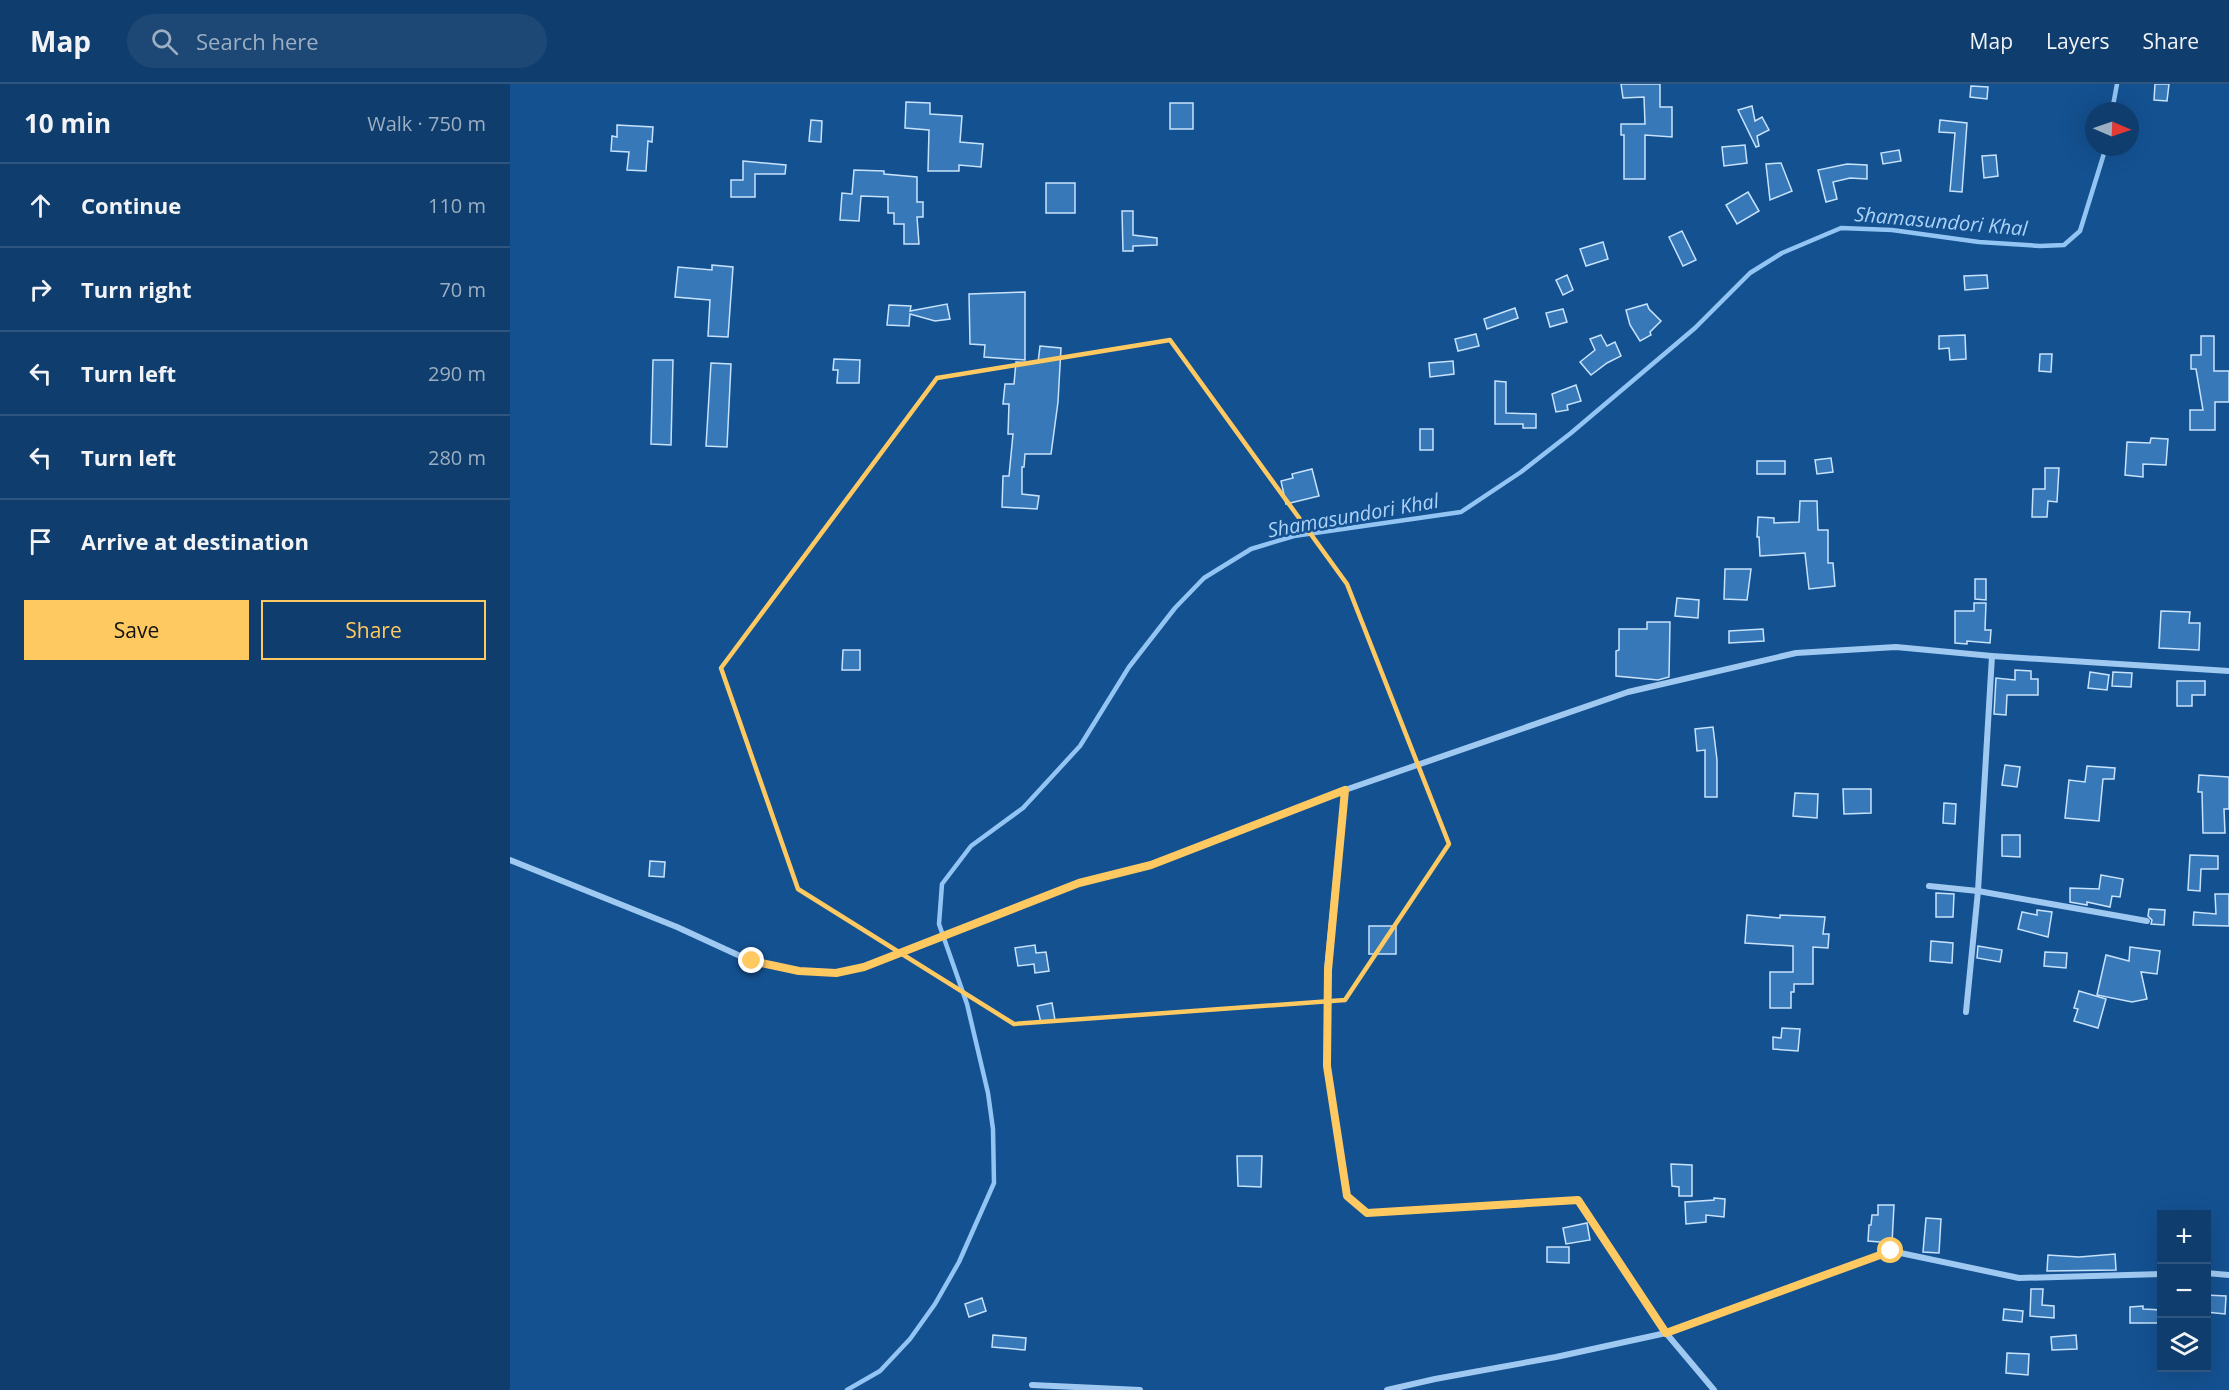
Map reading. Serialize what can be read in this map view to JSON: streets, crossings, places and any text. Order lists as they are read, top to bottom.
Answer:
{
  "water": ["Shamasundori Khal"],
  "north": "right",
  "page": {
    "header": "Map",
    "search": "Search here",
    "nav": ["Map", "Layers", "Share"],
    "heading": ["10 min", "Walk · 750 m"],
    "list": [
      ["Continue", "110 m"],
      ["Turn right", "70 m"],
      ["Turn left", "290 m"],
      ["Turn left", "280 m"],
      "Arrive at destination"
    ],
    "buttons": ["Save", "Share"],
    "map_buttons": ["+", "−"]
  }
}
